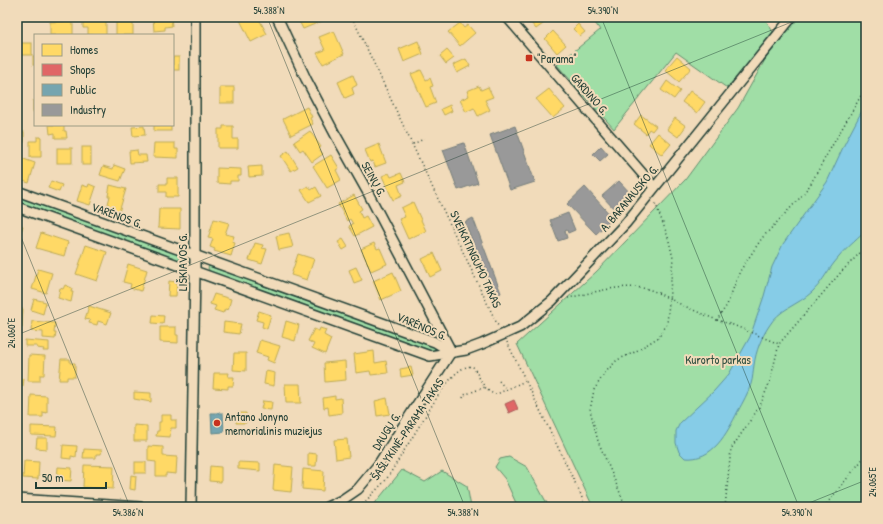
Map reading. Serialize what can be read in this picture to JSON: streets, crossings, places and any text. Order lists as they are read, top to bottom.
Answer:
{
  "streets": {
    "street": [
      "GARDINO G.",
      "SEINŲ G.",
      "A. BARANAUSKO G.",
      "VARĖNOS G.",
      "LIŠKIAVOS G.",
      "DAUGŲ G."
    ],
    "path": ["SVEIKATINGUMO TAKAS", "ŠAŠLYKINĖ-PARAMA TAKAS"]
  },
  "crossings": [
    ["GARDINO G.", "A. BARANAUSKO G."],
    ["SEINŲ G.", "A. BARANAUSKO G."],
    ["SEINŲ G.", "VARĖNOS G."],
    ["SEINŲ G.", "DAUGŲ G."],
    ["A. BARANAUSKO G.", "VARĖNOS G."],
    ["A. BARANAUSKO G.", "SVEIKATINGUMO TAKAS"],
    ["A. BARANAUSKO G.", "DAUGŲ G."],
    ["VARĖNOS G.", "LIŠKIAVOS G."],
    ["VARĖNOS G.", "DAUGŲ G."]
  ],
  "parks": ["Kurorto parkas"],
  "places": {
    "transit": ["\"Parama\""],
    "other": ["Antano Jonyno memorialinis muziejus"]
  },
  "legend": [
    "Homes",
    "Shops",
    "Public",
    "Industry"
  ],
  "scale_bar": "50 m",
  "coordinates": [
    "54.388°N",
    "54.390°N",
    "24.060°E",
    "24.065°E",
    "54.386°N"
  ]
}
